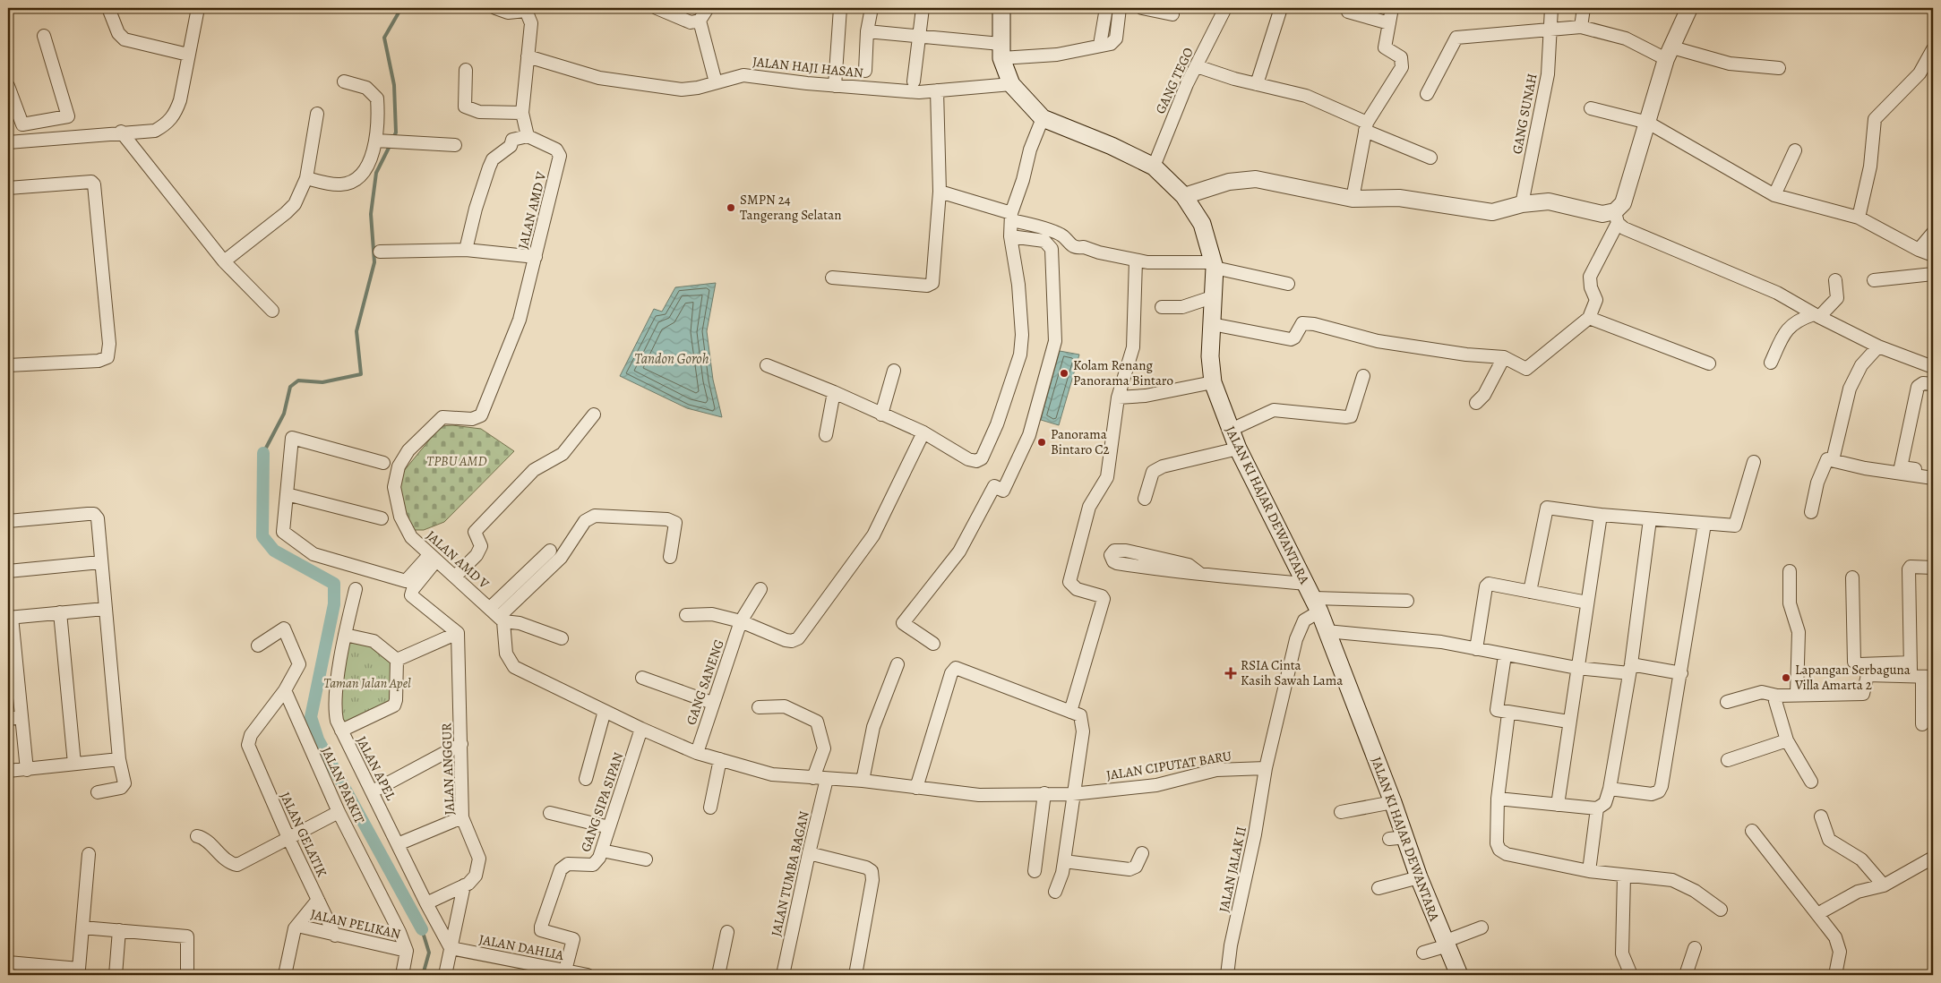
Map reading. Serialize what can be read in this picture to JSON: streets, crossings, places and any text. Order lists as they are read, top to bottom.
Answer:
{
  "streets": {
    "main road": ["JALAN KI HAJAR DEWANTARA"],
    "street": [
      "JALAN HAJI HASAN",
      "GANG TEGO",
      "GANG SUNAH",
      "JALAN AMD V",
      "GANG SANENG",
      "JALAN CIPUTAT BARU",
      "JALAN APEL",
      "JALAN ANGGUR",
      "JALAN PARKIT",
      "GANG SIPA SIPAN",
      "JALAN GELATIK",
      "JALAN JALAK II",
      "JALAN TUMBA BAGAN",
      "JALAN PELIKAN",
      "JALAN DAHLIA"
    ]
  },
  "crossings": [
    ["JALAN HAJI HASAN", "JALAN KI HAJAR DEWANTARA"],
    ["GANG TEGO", "JALAN KI HAJAR DEWANTARA"],
    ["JALAN CIPUTAT BARU", "JALAN JALAK II"],
    ["JALAN CIPUTAT BARU", "JALAN TUMBA BAGAN"],
    ["JALAN APEL", "JALAN ANGGUR"],
    ["JALAN APEL", "JALAN DAHLIA"],
    ["JALAN ANGGUR", "JALAN DAHLIA"],
    ["JALAN PARKIT", "JALAN GELATIK"],
    ["JALAN PARKIT", "JALAN PELIKAN"],
    ["GANG SIPA SIPAN", "JALAN DAHLIA"],
    ["JALAN GELATIK", "JALAN PELIKAN"]
  ],
  "water": ["Tandon Goroh"],
  "parks": ["TPBU AMD", "Taman Jalan Apel"],
  "places": {
    "other": [
      "SMPN 24 Tangerang Selatan",
      "Kolam Renang Panorama Bintaro",
      "Panorama Bintaro C2",
      "Lapangan Serbaguna Villa Amarta 2"
    ],
    "health": ["RSIA Cinta Kasih Sawah Lama"]
  }
}
